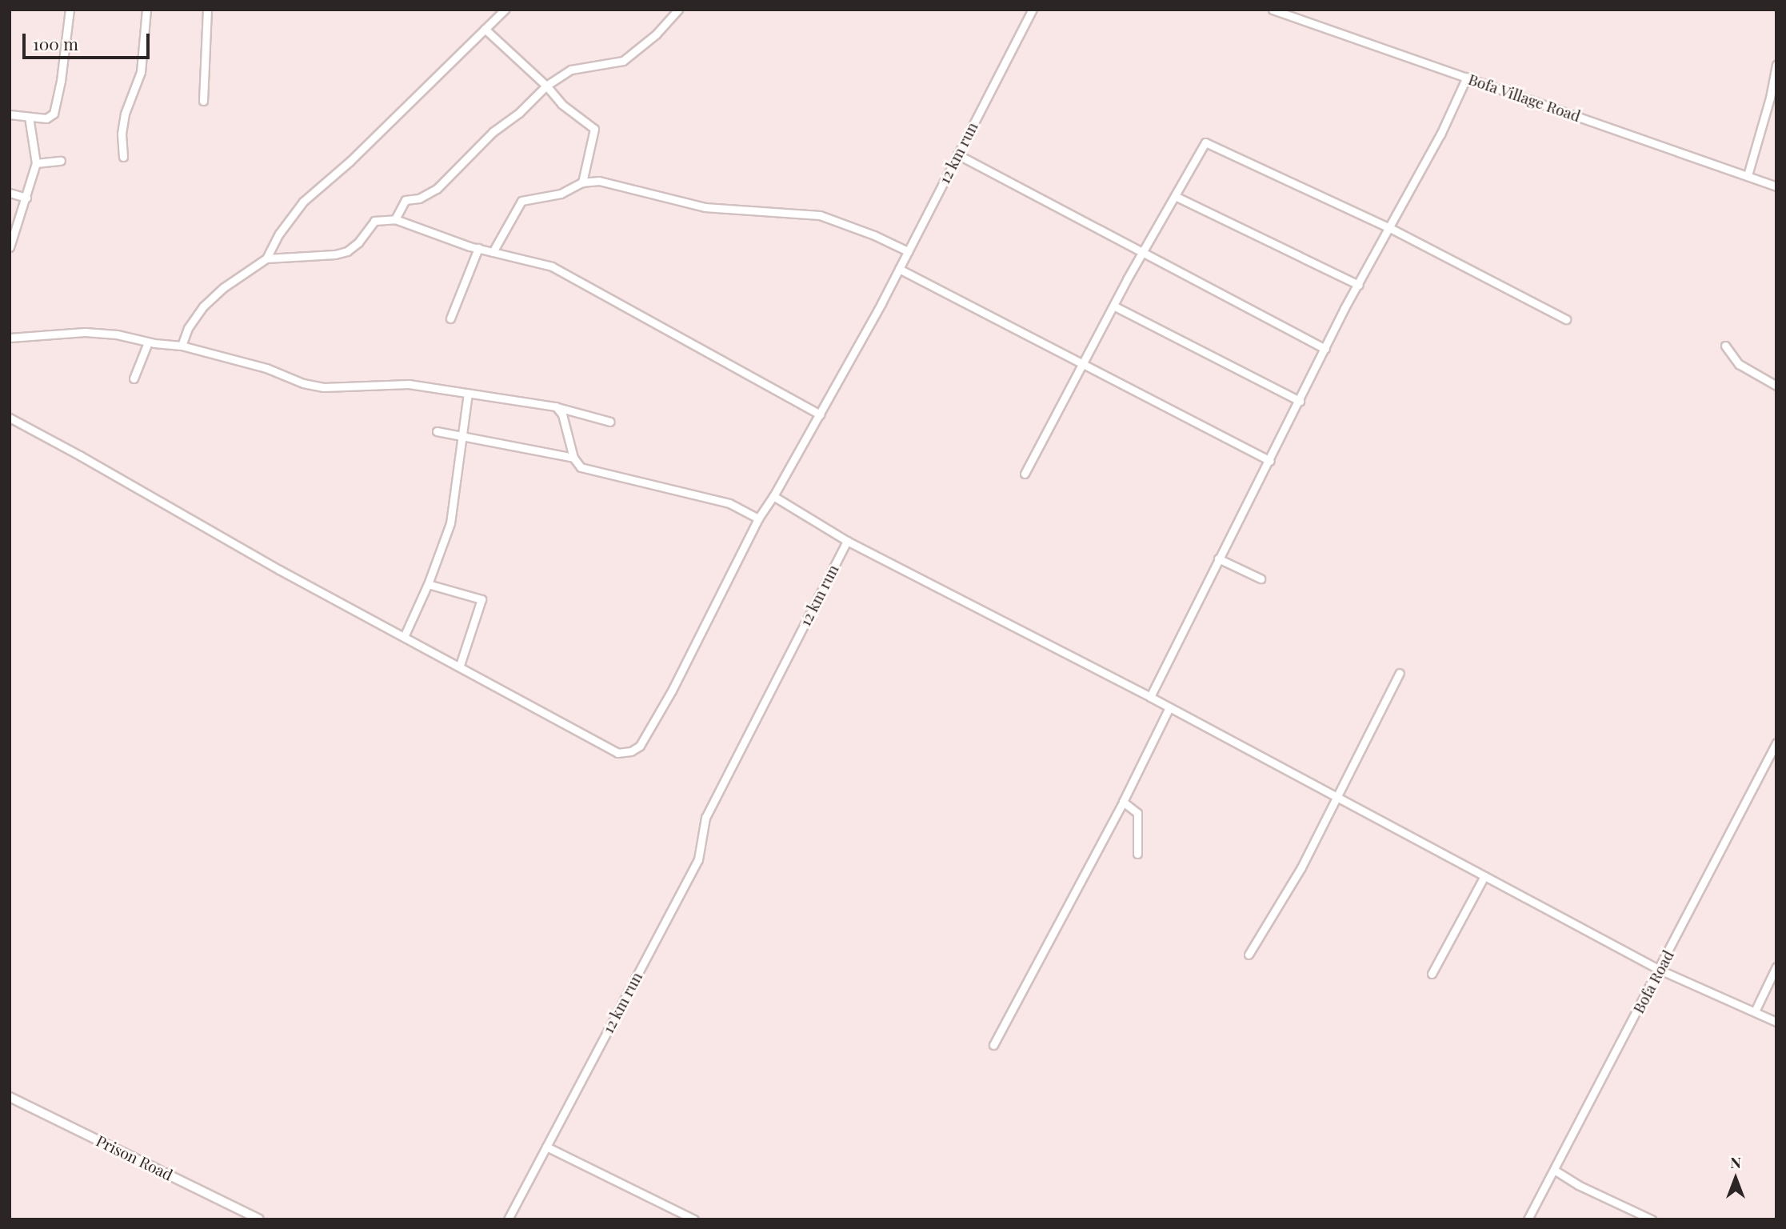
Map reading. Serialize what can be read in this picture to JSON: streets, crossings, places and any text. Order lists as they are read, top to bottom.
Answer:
{
  "streets": {
    "street": [
      "Bofa Village Road",
      "12 km run",
      "Bofa Road",
      "Prison Road"
    ]
  },
  "scale_bar": "100 m",
  "north": "top"
}
